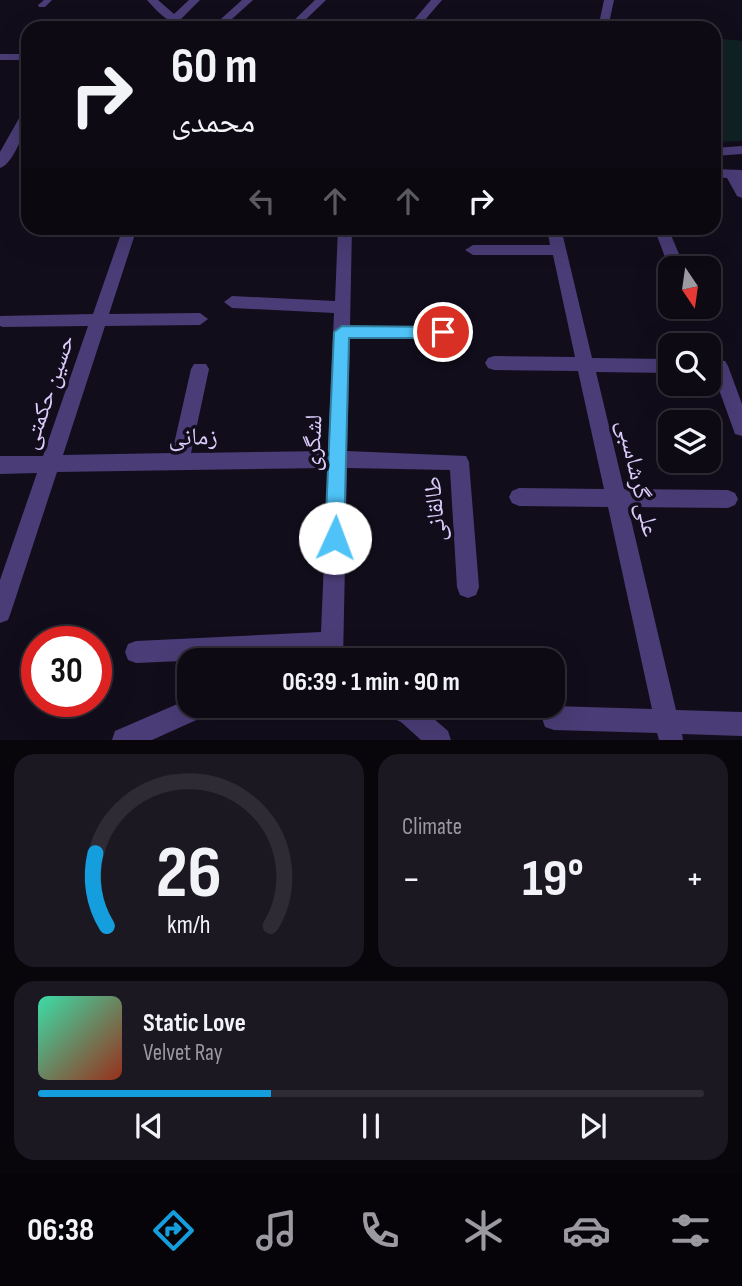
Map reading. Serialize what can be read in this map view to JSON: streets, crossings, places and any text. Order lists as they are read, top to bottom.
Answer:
{
  "streets": {
    "street": [
      "حسین حکمتی",
      "زمانی",
      "لشگری",
      "علی گرشاسبی",
      "طالقانی"
    ]
  },
  "crossings": [
    ["حسین حکمتی", "زمانی"],
    ["زمانی", "لشگری"],
    ["زمانی", "طالقانی"],
    ["لشگری", "طالقانی"]
  ],
  "north": "bottom",
  "page": {
    "turn": ["60 m", "محمدی"],
    "limit": "30",
    "trip": "06:39 · 1 min · 90 m",
    "tile": "Climate",
    "heat": ["−", "19°", "+"],
    "song": ["Static Love", "Velvet Ray"],
    "tabs": "06:38",
    "gauge": ["26", "km/h"]
  }
}
